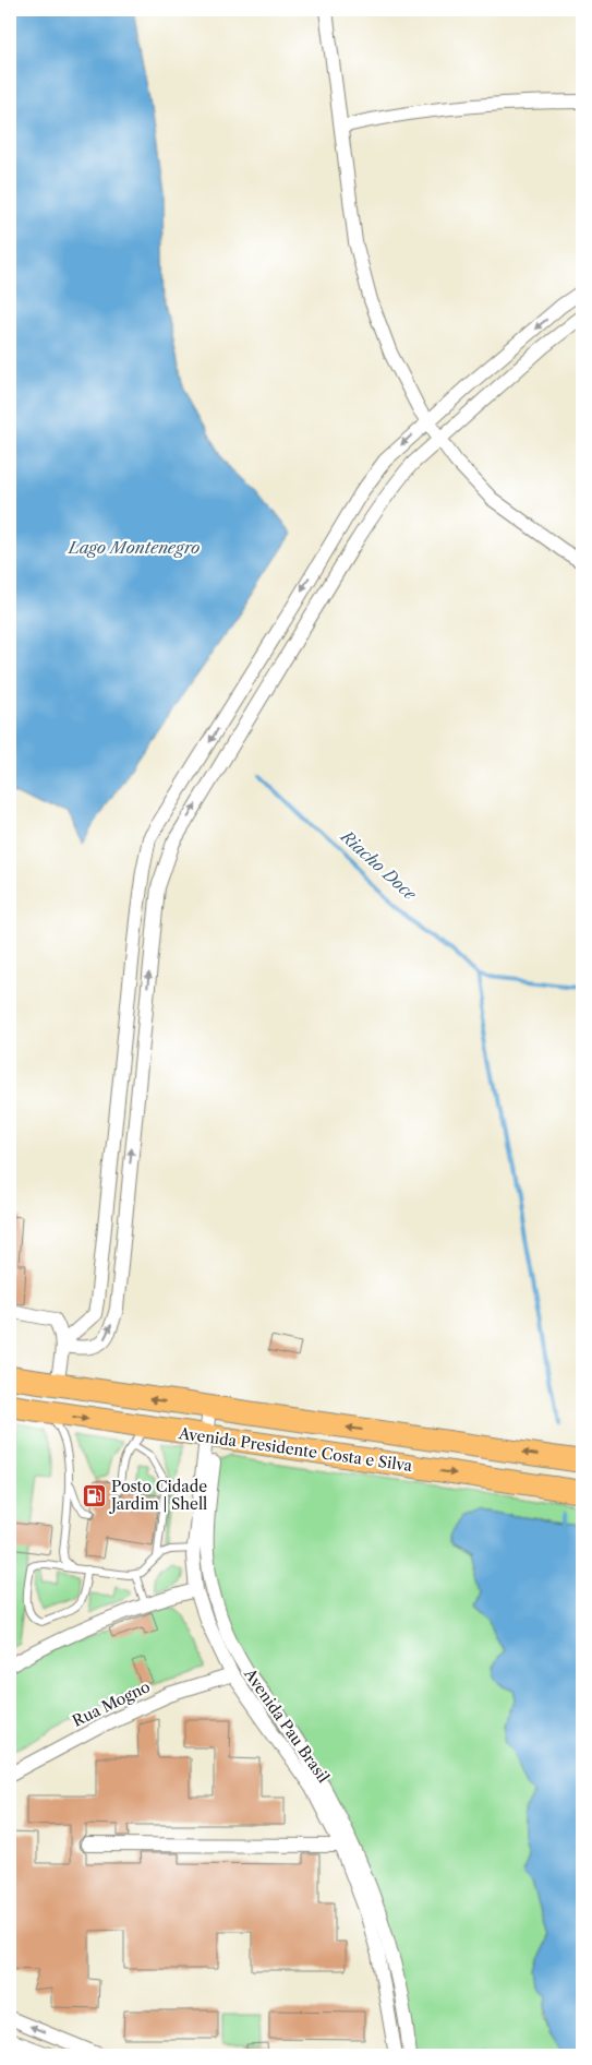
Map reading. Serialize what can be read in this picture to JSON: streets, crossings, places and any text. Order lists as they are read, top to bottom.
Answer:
{
  "streets": {
    "main road": ["Avenida Presidente Costa e Silva"],
    "street": ["Rua Mogno", "Avenida Pau Brasil"]
  },
  "crossings": [
    ["Avenida Presidente Costa e Silva", "Avenida Pau Brasil"],
    ["Rua Mogno", "Avenida Pau Brasil"]
  ],
  "water": ["Lago Montenegro", "Riacho Doce"],
  "places": {
    "fuel station": ["Posto Cidade Jardim | Shell"]
  }
}
